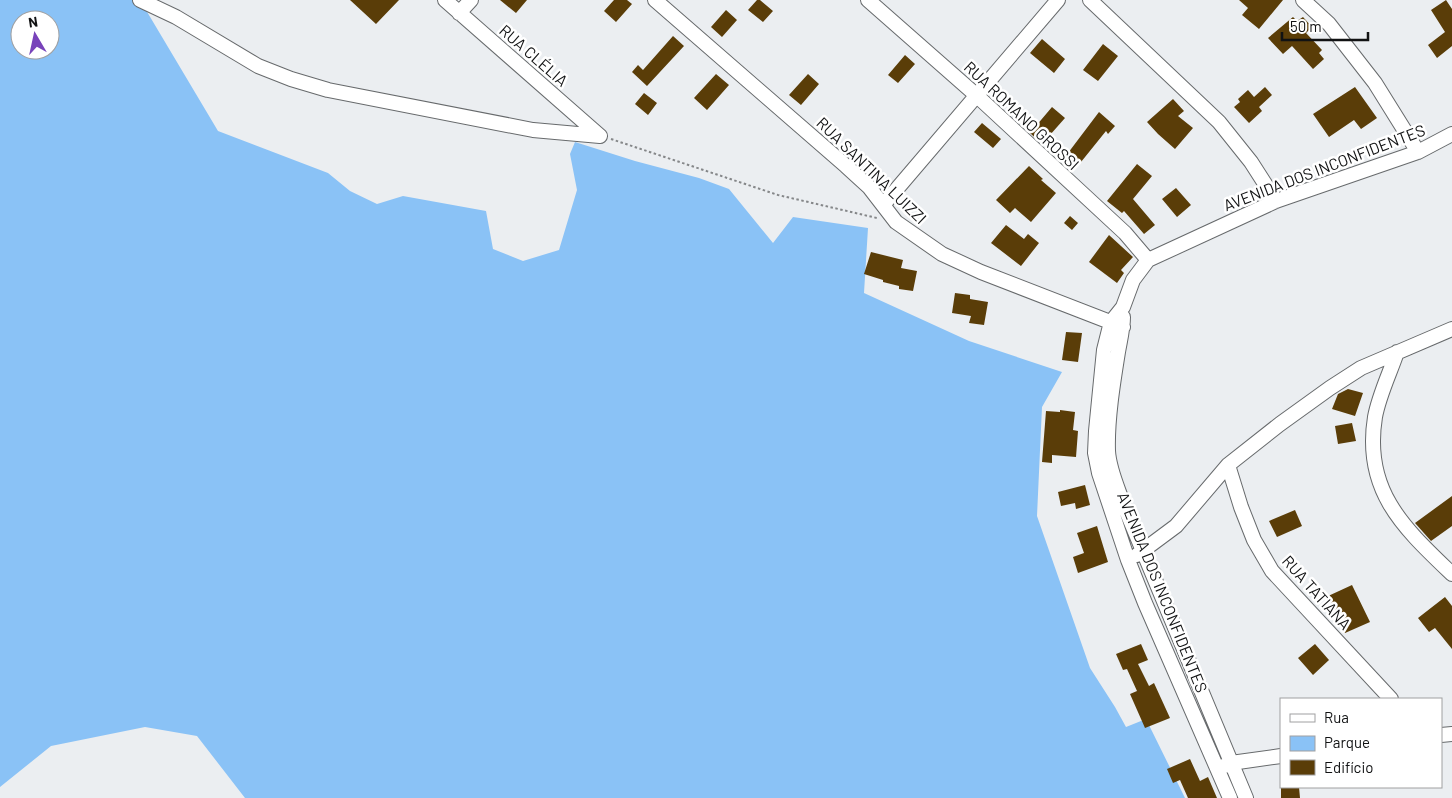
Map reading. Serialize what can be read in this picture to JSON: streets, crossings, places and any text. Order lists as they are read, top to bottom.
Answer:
{
  "streets": {
    "street": [
      "RUA CLÉLIA",
      "RUA ROMANO GROSSI",
      "AVENIDA DOS INCONFIDENTES",
      "RUA SANTINA LUIZZI",
      "RUA TATIANA"
    ]
  },
  "crossings": [
    ["RUA ROMANO GROSSI", "AVENIDA DOS INCONFIDENTES"],
    ["AVENIDA DOS INCONFIDENTES", "RUA SANTINA LUIZZI"]
  ],
  "legend": ["Rua", "Parque", "Edifício"],
  "scale_bar": "50 m",
  "north": "top"
}
